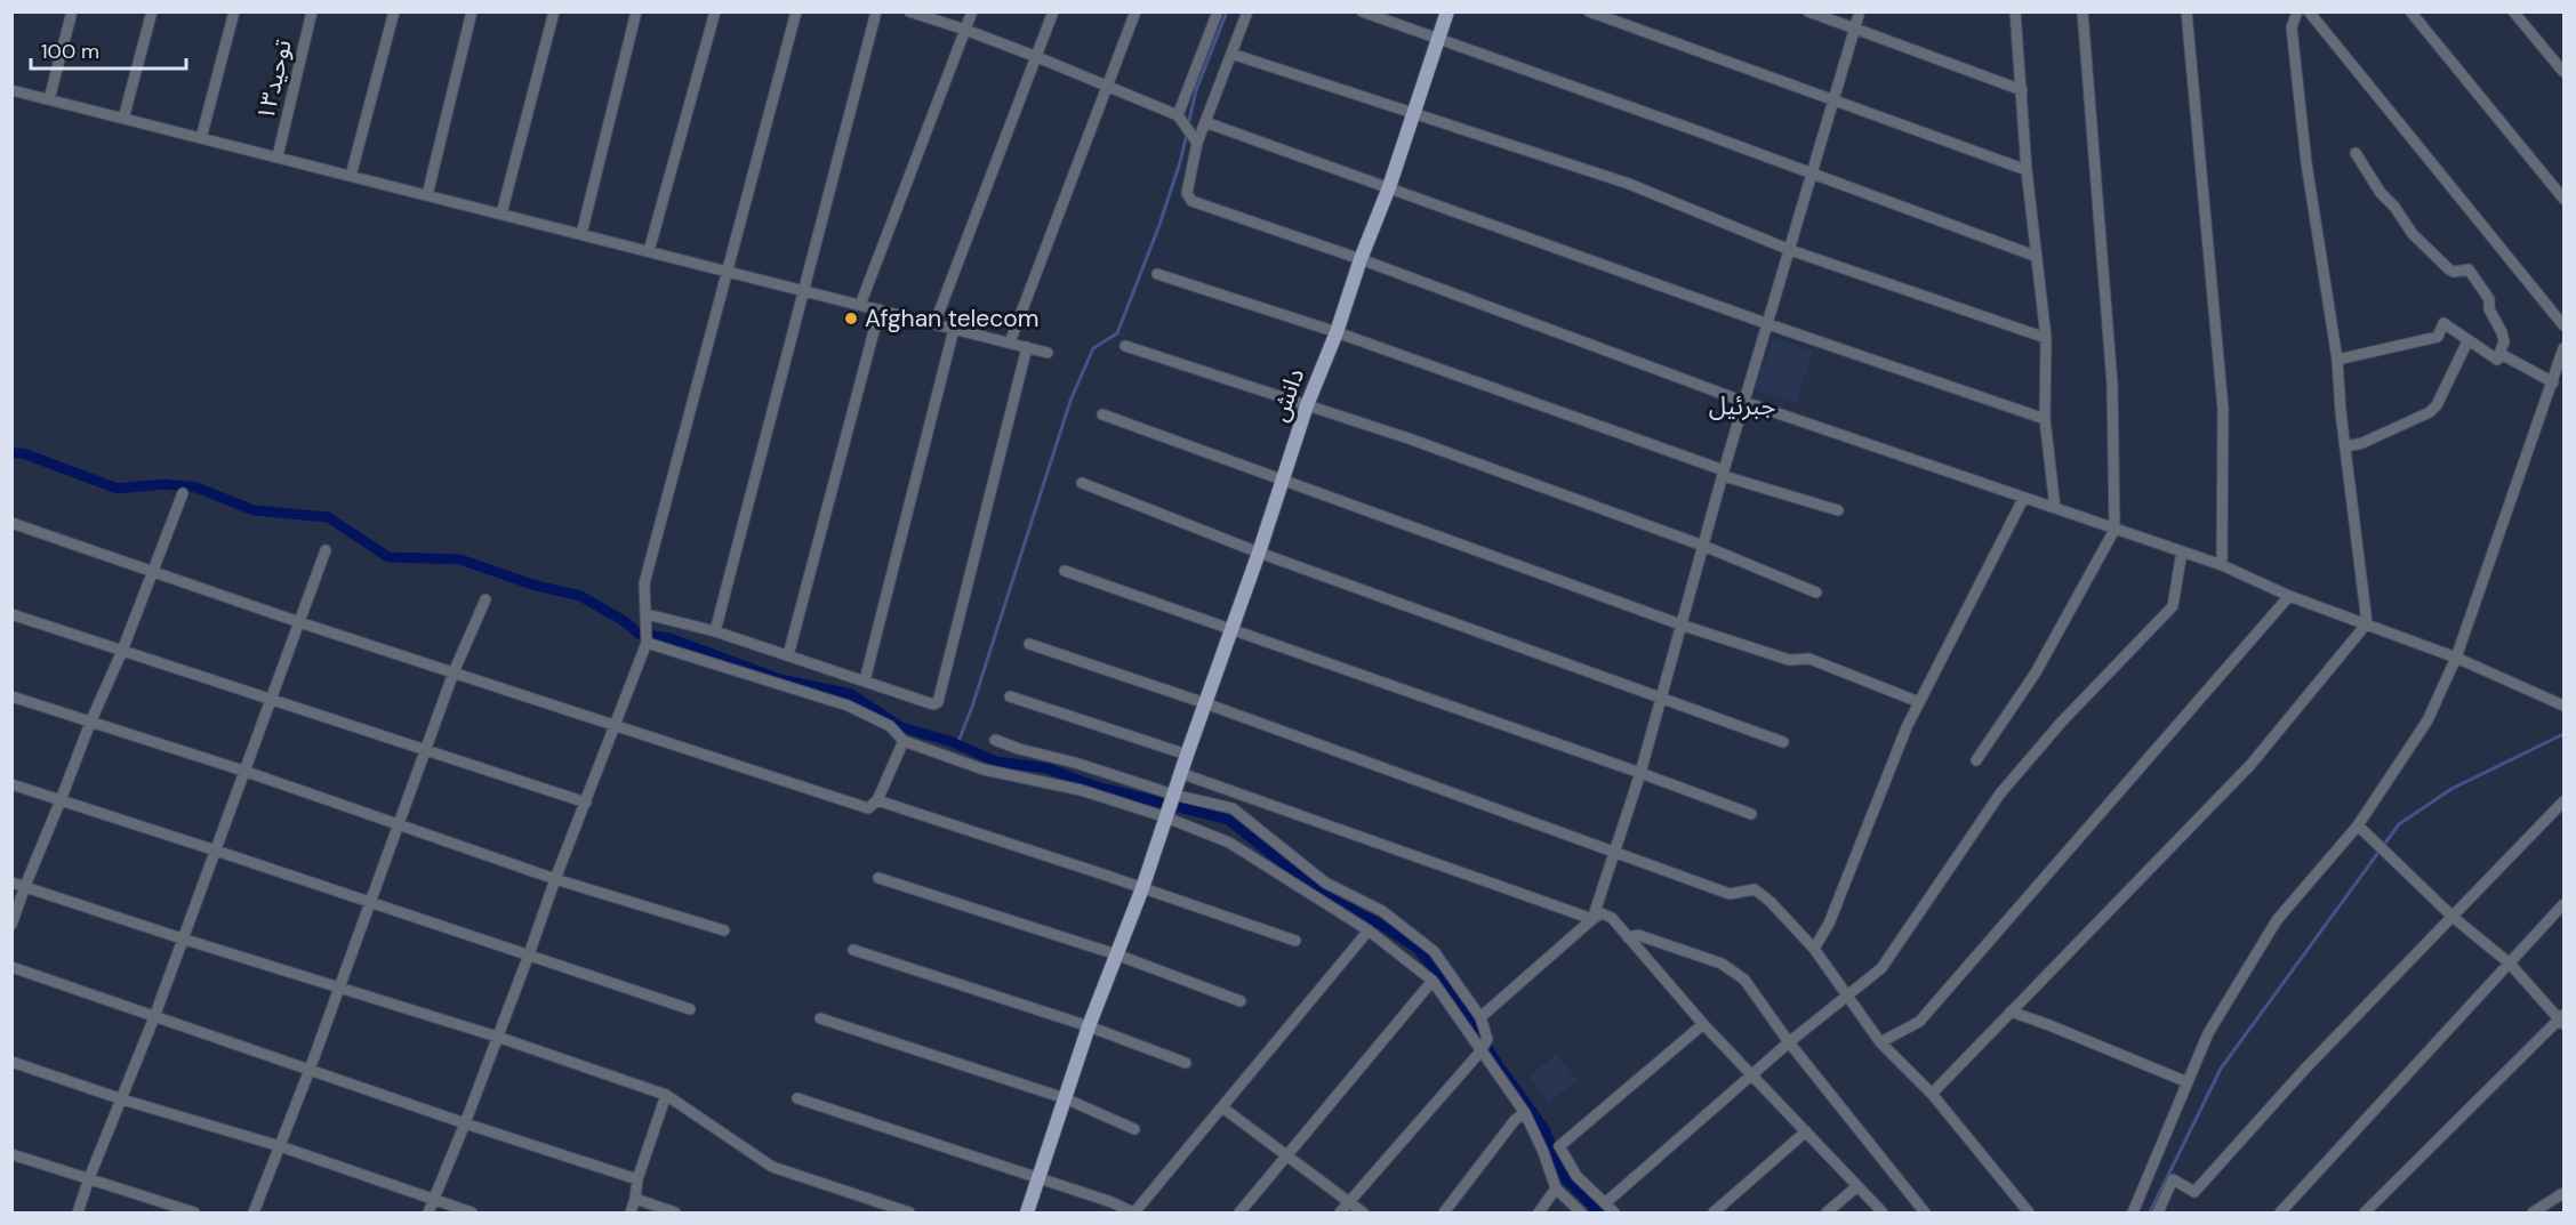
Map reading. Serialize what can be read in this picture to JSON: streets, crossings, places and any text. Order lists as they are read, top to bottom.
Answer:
{
  "streets": {
    "main road": ["دانش"],
    "street": ["توحید۱۳"]
  },
  "districts": ["جبرئیل"],
  "places": ["Afghan telecom"],
  "scale_bar": "100 m"
}
